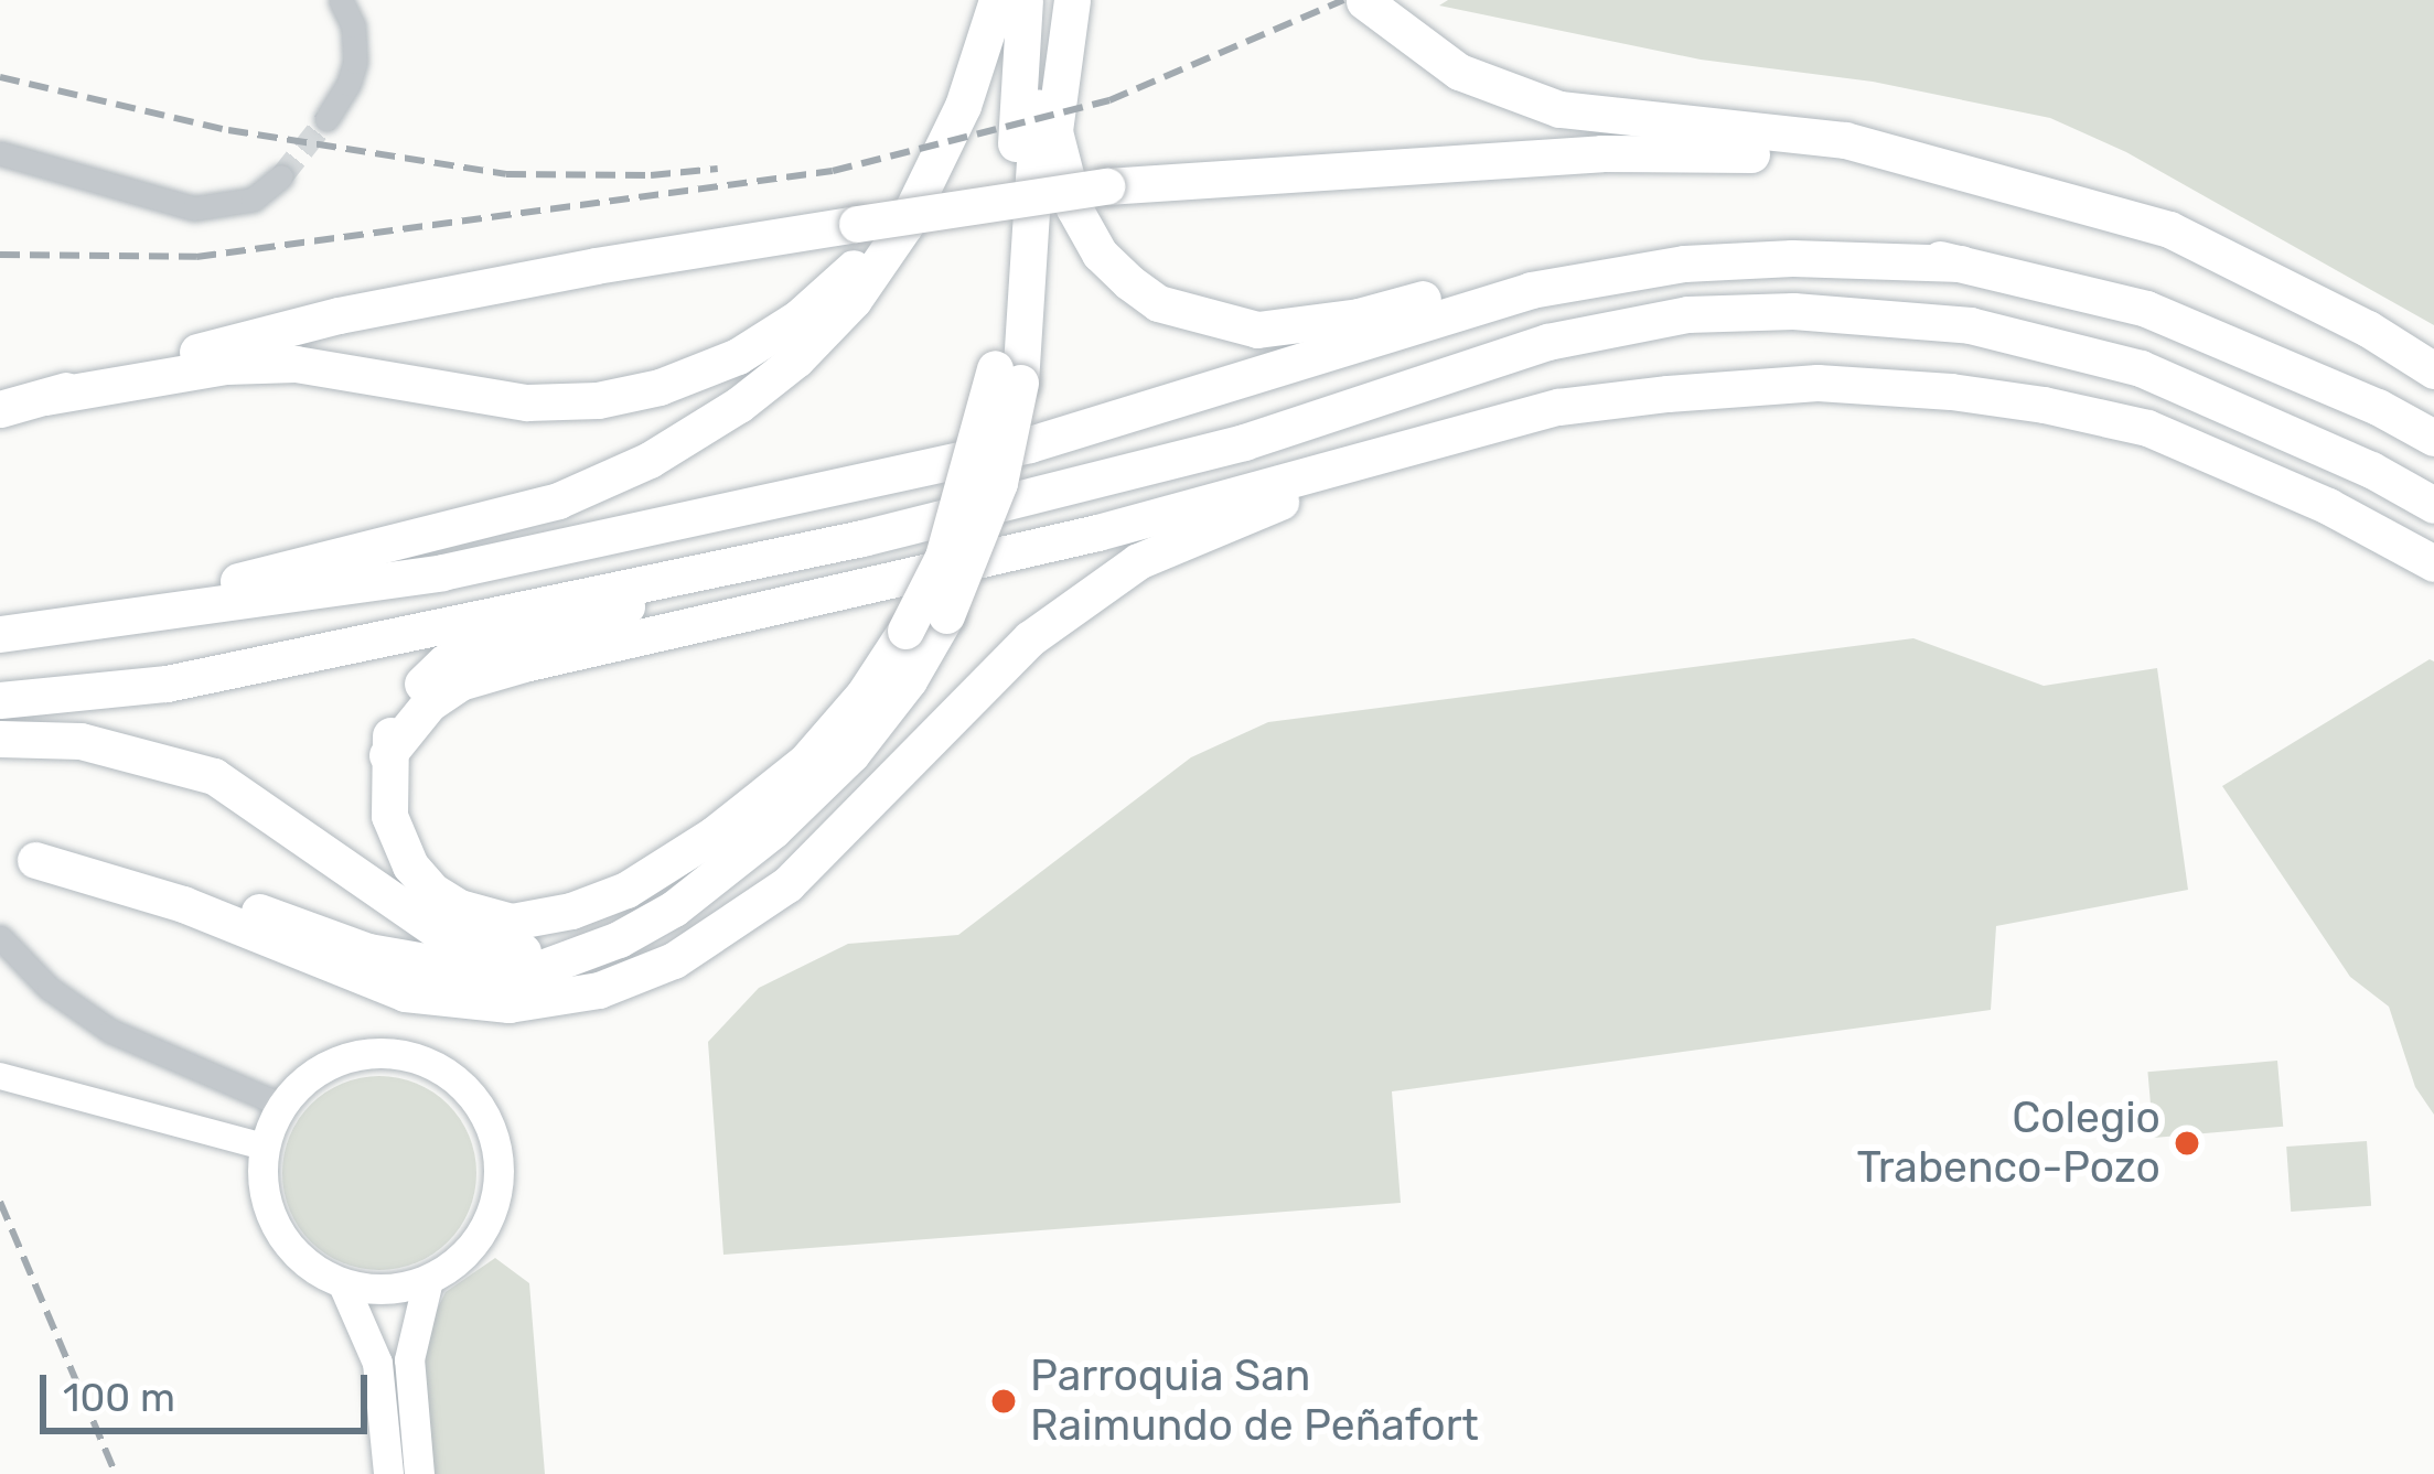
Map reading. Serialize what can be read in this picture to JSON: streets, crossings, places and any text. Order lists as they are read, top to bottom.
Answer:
{
  "places": ["Colegio Trabenco-Pozo", "Parroquia San Raimundo de Peñafort"],
  "scale_bar": "100 m"
}
